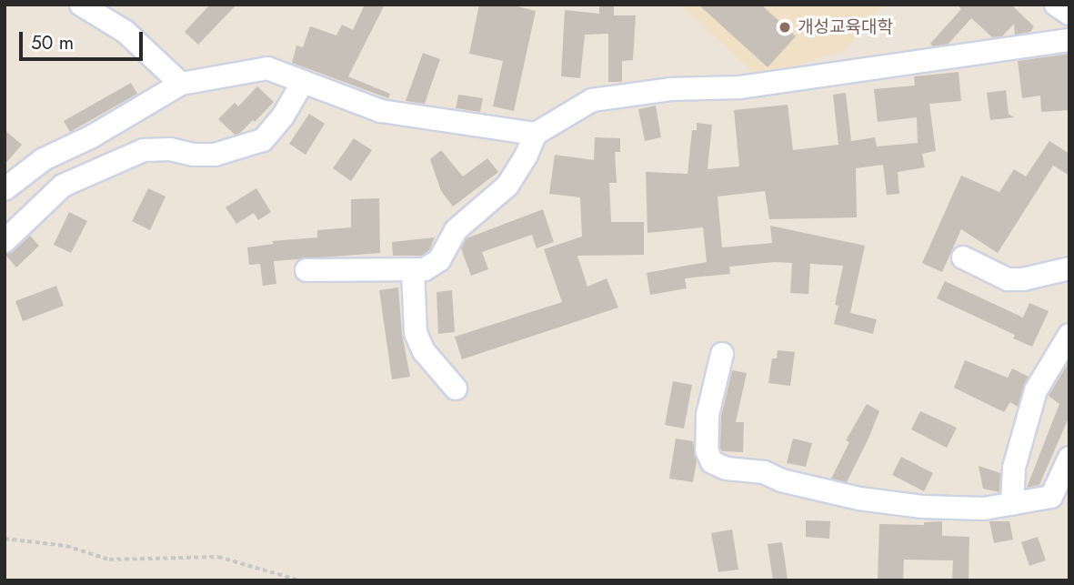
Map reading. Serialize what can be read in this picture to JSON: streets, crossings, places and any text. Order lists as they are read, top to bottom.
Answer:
{
  "places": ["개성교육대학"],
  "scale_bar": "50 m"
}
